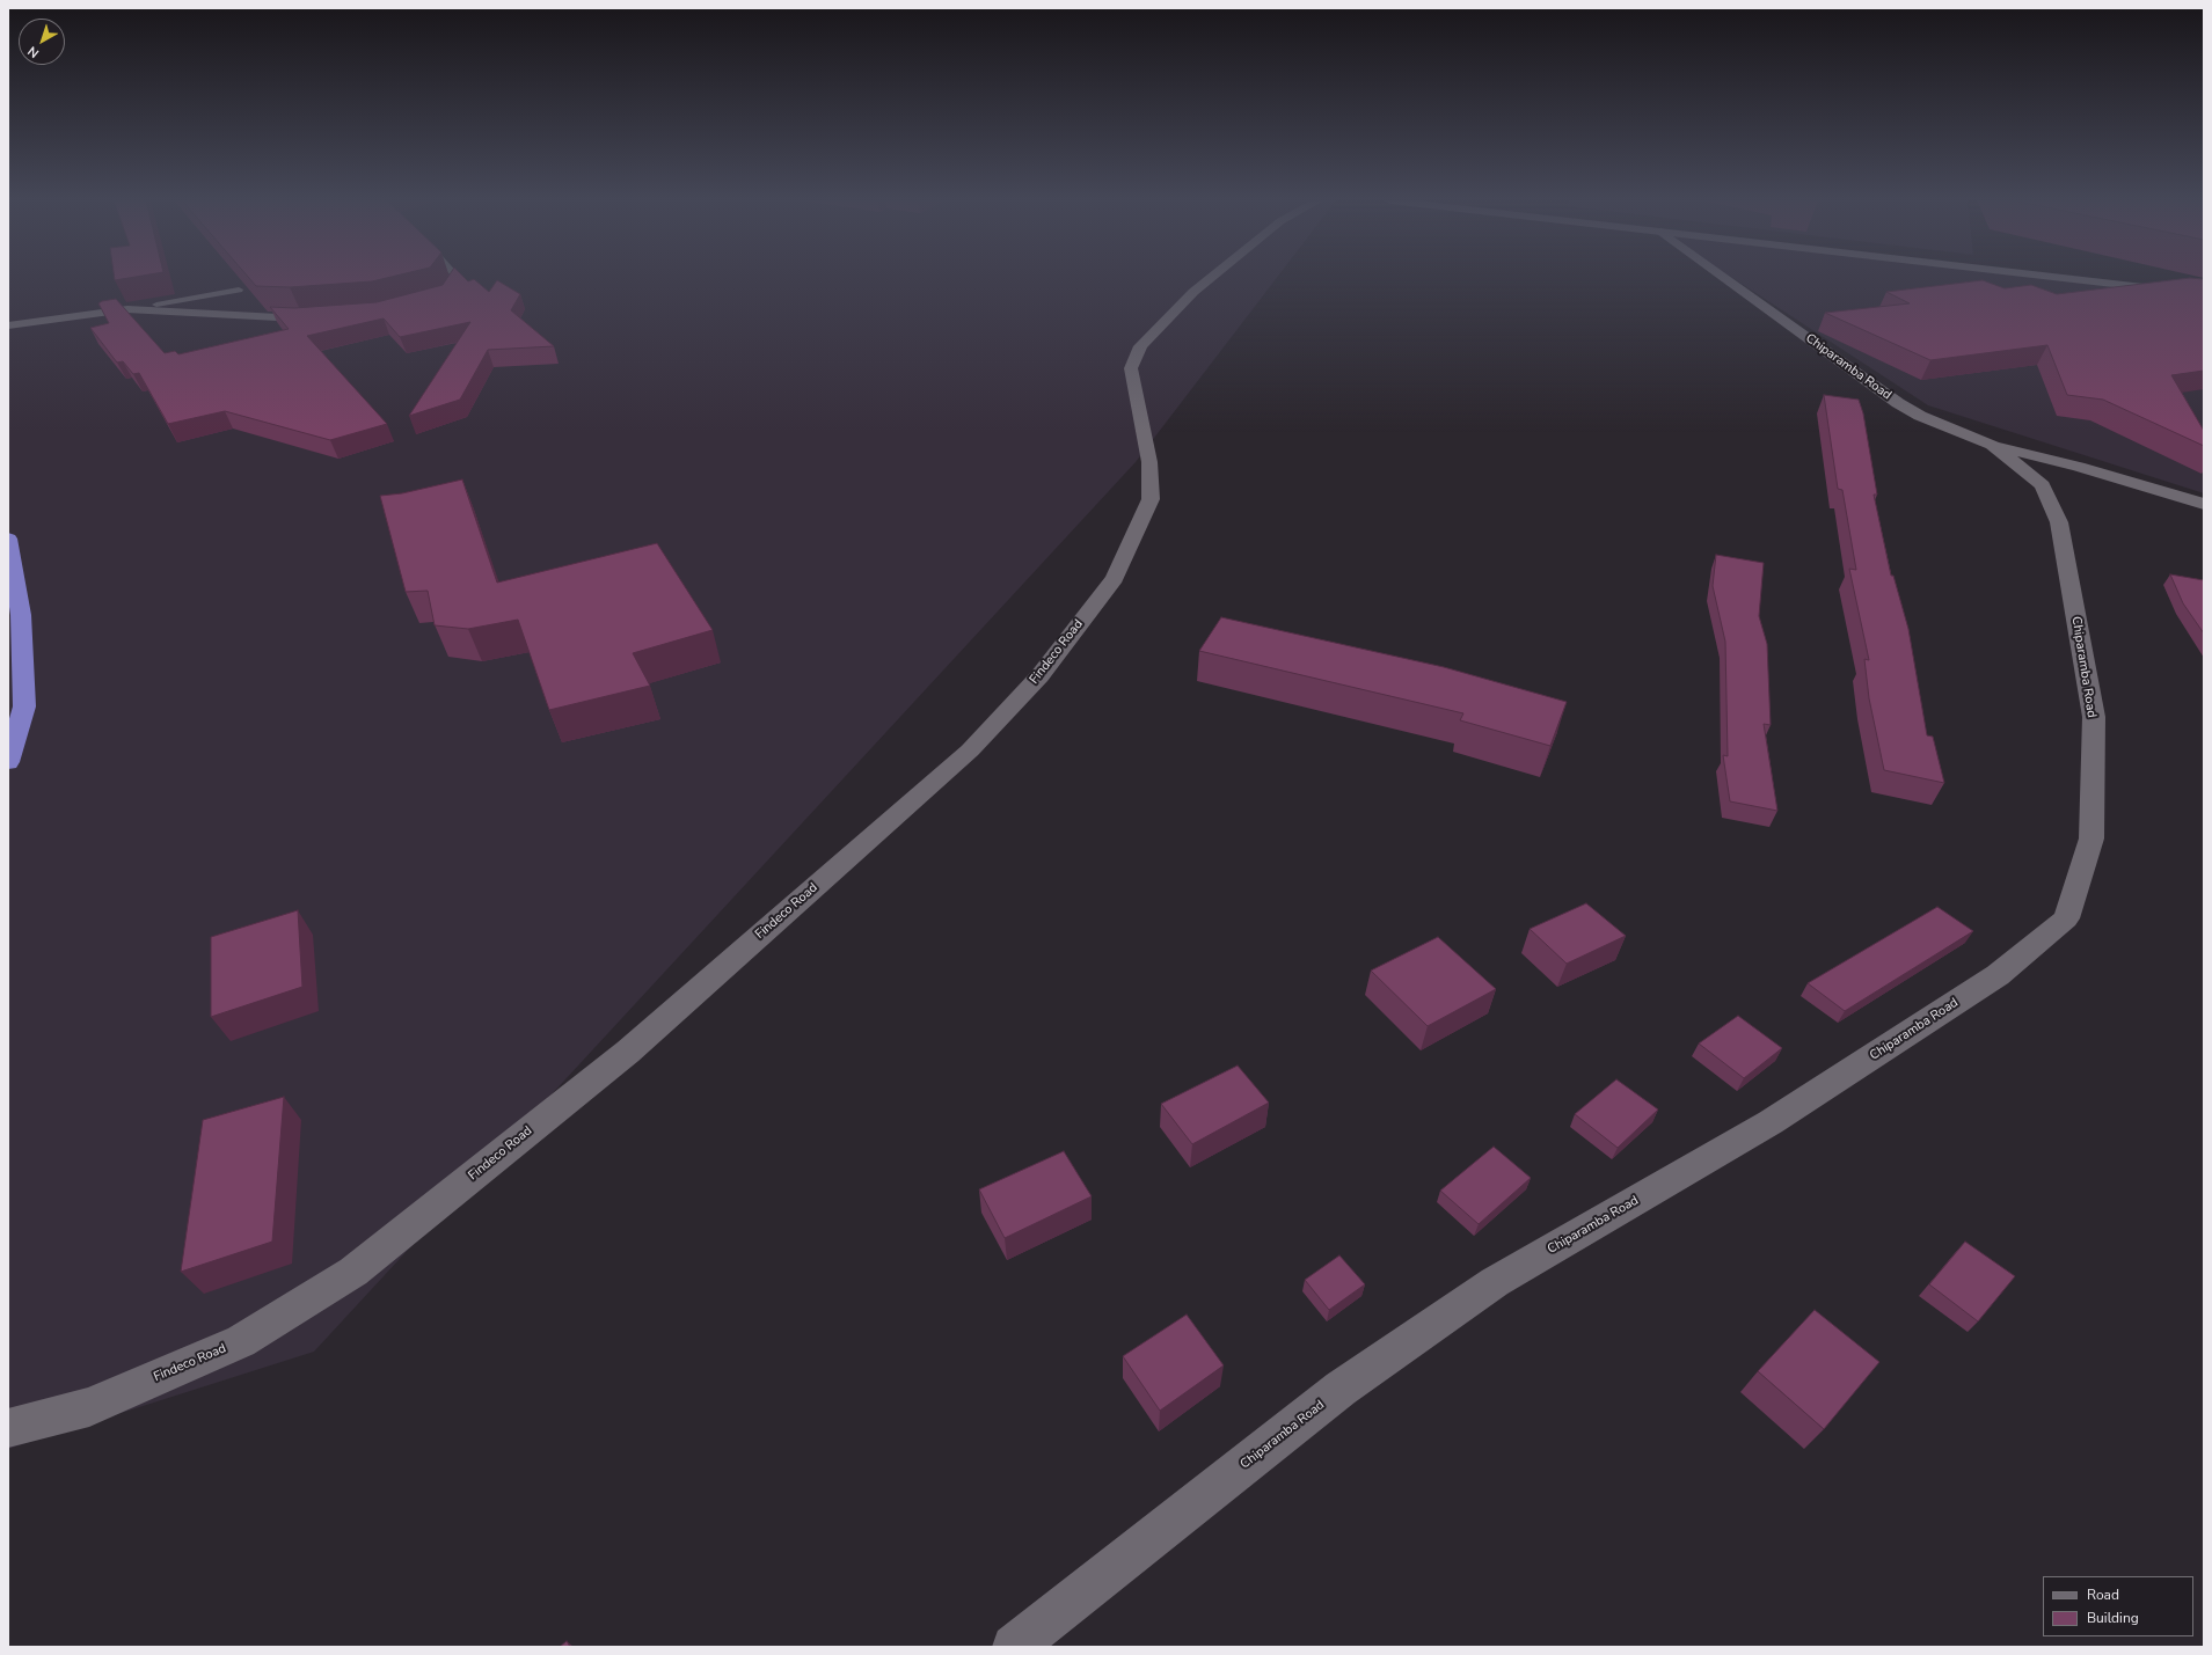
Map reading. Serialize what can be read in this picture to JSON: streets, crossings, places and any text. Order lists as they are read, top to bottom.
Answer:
{
  "streets": {
    "street": ["Chiparamba Road", "Findeco Road"]
  },
  "legend": ["Road", "Building"],
  "north": "bottom left"
}
